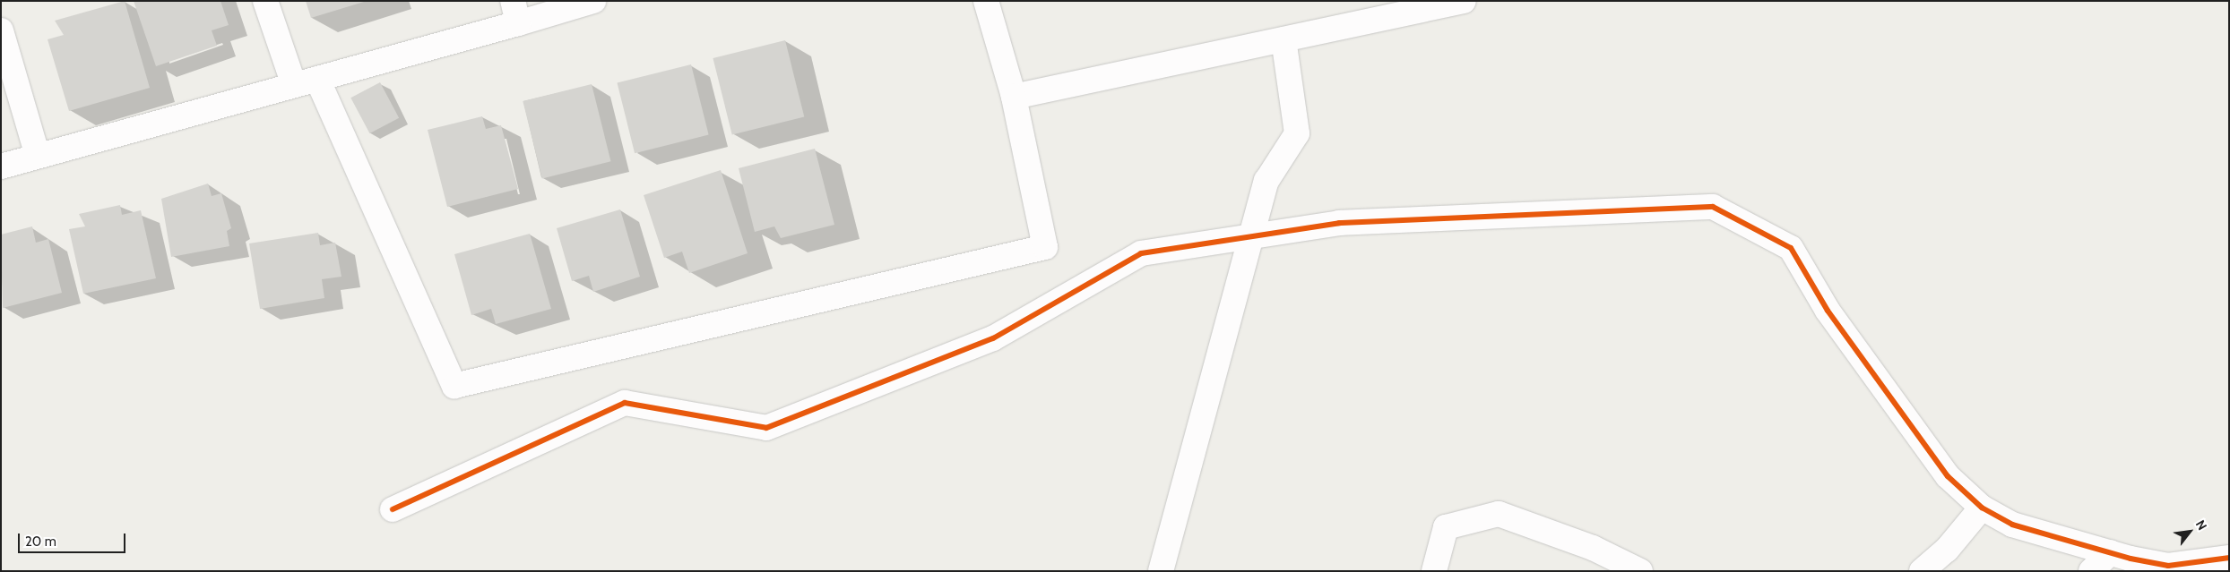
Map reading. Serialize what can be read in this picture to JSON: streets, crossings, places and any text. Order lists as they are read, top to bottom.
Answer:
{
  "scale_bar": "20 m",
  "north": "top right"
}
